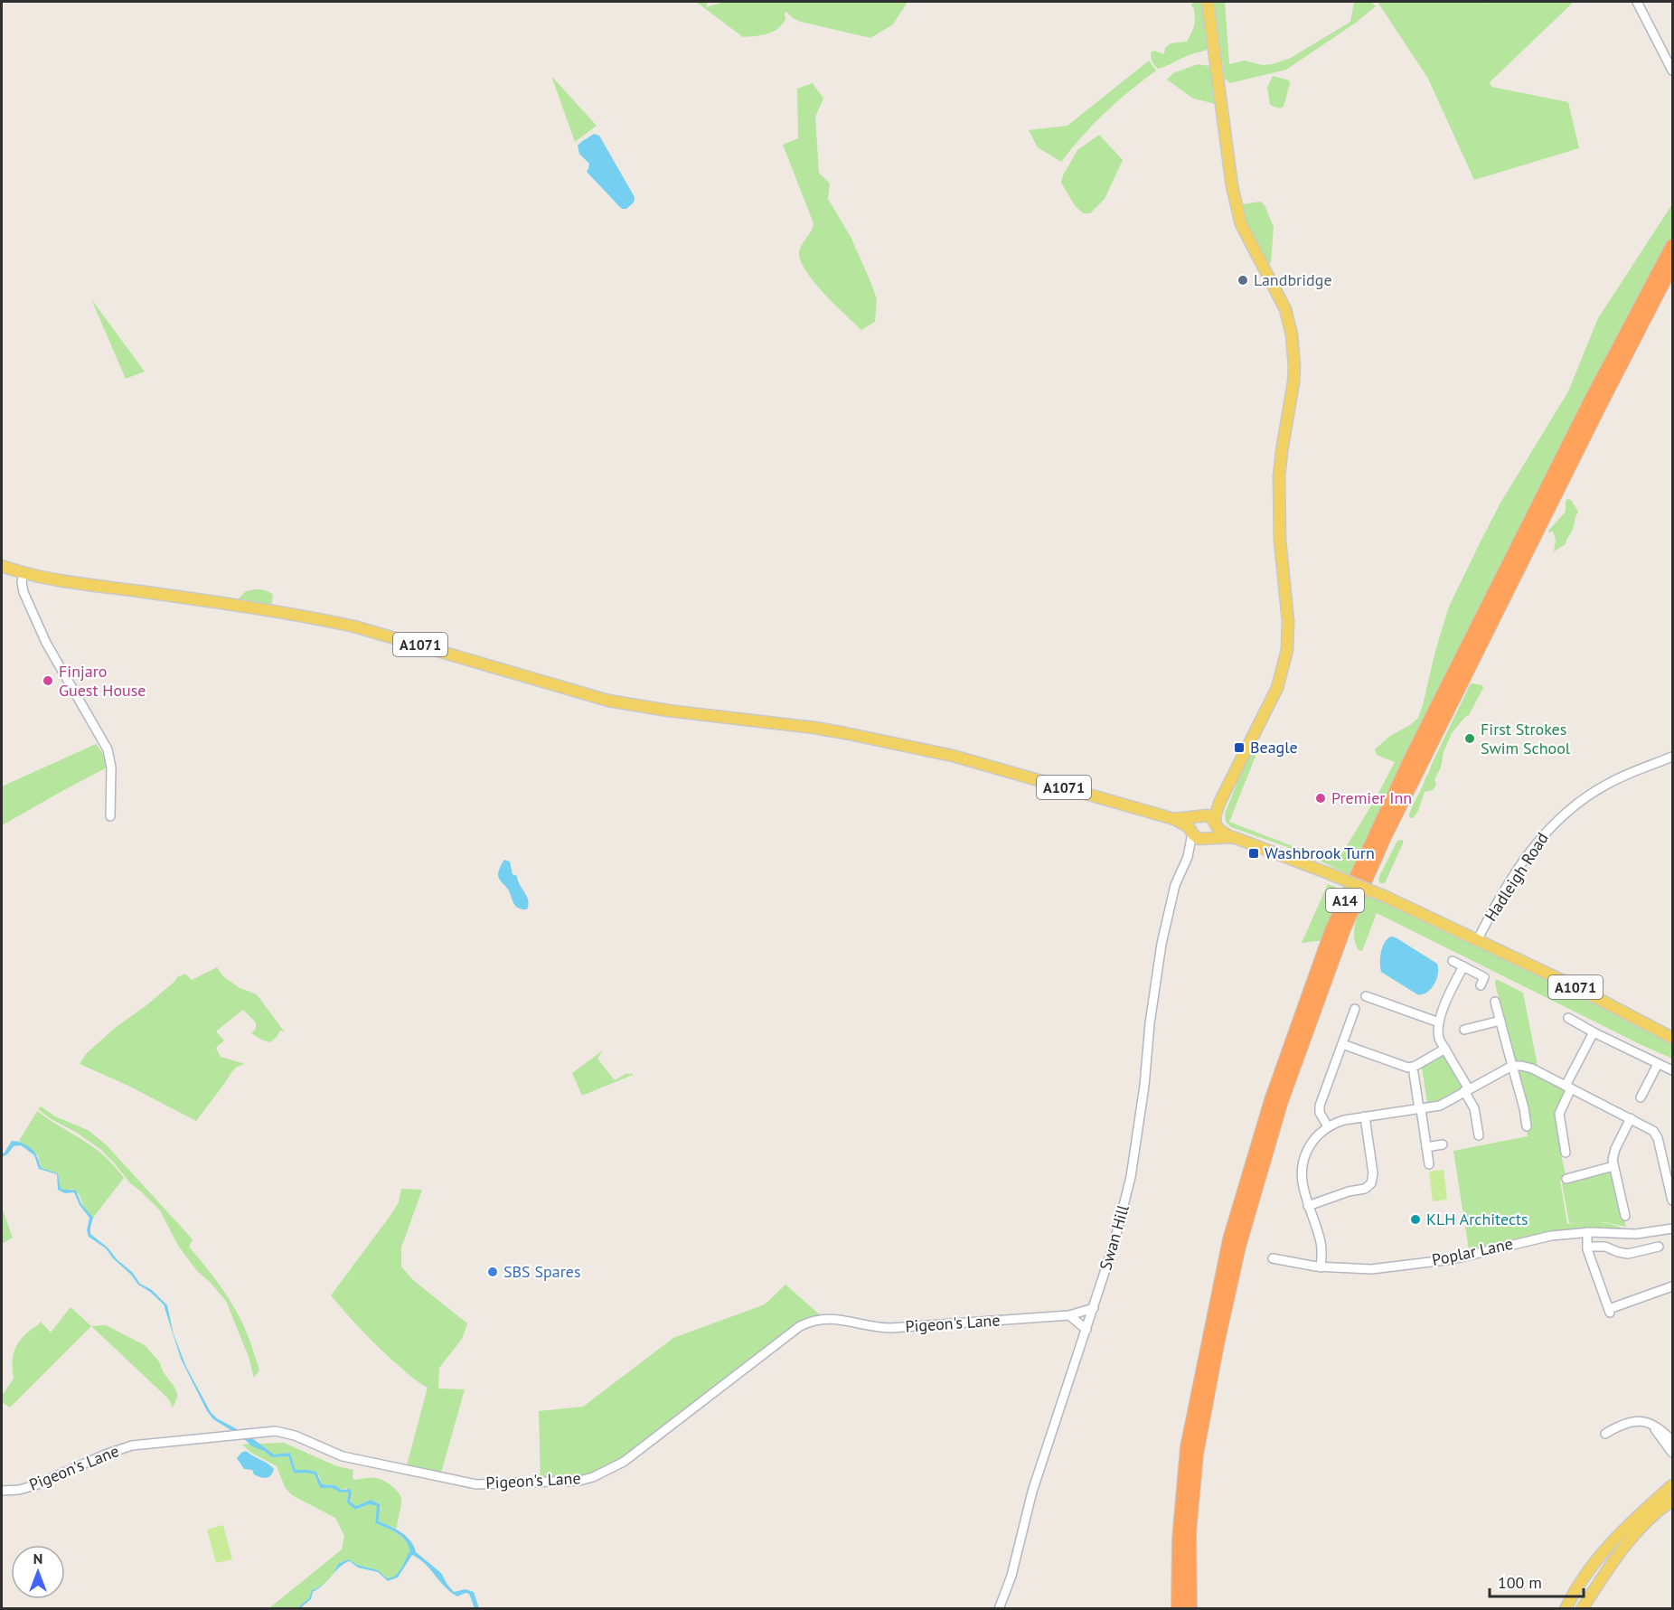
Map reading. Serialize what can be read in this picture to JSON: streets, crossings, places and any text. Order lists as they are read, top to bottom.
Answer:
{
  "streets": {
    "highway": ["A14"],
    "main road": ["A1071"],
    "street": [
      "Hadleigh Road",
      "Swan Hill",
      "Poplar Lane",
      "Pigeon's Lane"
    ]
  },
  "crossings": [
    ["A1071", "Hadleigh Road"],
    ["A1071", "Swan Hill"],
    ["Swan Hill", "Pigeon's Lane"]
  ],
  "places": {
    "other": [
      "Landbridge",
      "Finjaro Guest House",
      "First Strokes Swim School",
      "Premier Inn",
      "KLH Architects",
      "SBS Spares"
    ],
    "transit": ["Beagle", "Washbrook Turn"]
  },
  "scale_bar": "100 m",
  "north": "top"
}
